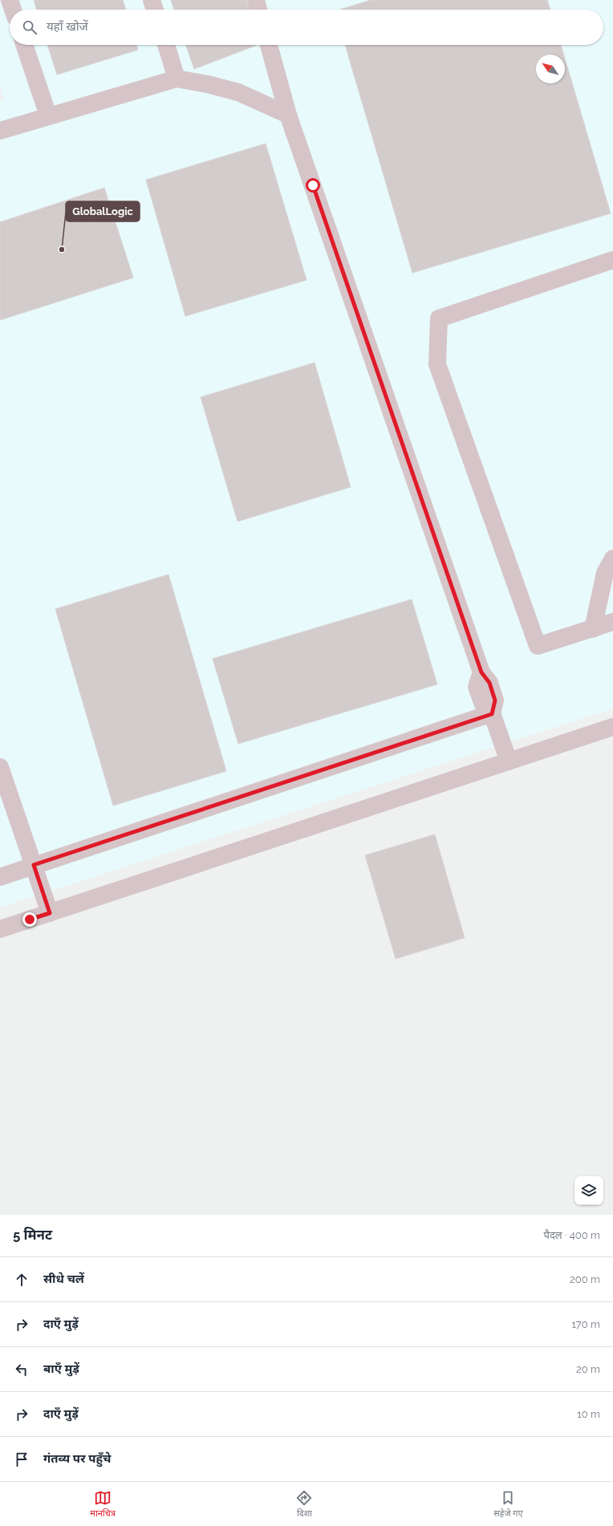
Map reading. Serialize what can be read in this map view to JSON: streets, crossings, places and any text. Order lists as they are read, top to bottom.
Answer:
{
  "places": ["GlobalLogic"],
  "north": "top left",
  "page": {
    "search": "यहाँ खोजें",
    "heading": ["5 मिनट", "पैदल · 400 m"],
    "list": [
      ["सीधे चलें", "200 m"],
      ["दाएँ मुड़ें", "170 m"],
      ["बाएँ मुड़ें", "20 m"],
      ["दाएँ मुड़ें", "10 m"],
      "गंतव्य पर पहुँचे"
    ],
    "nav": ["मानचित्र", "दिशा", "सहेजे गए"]
  }
}
